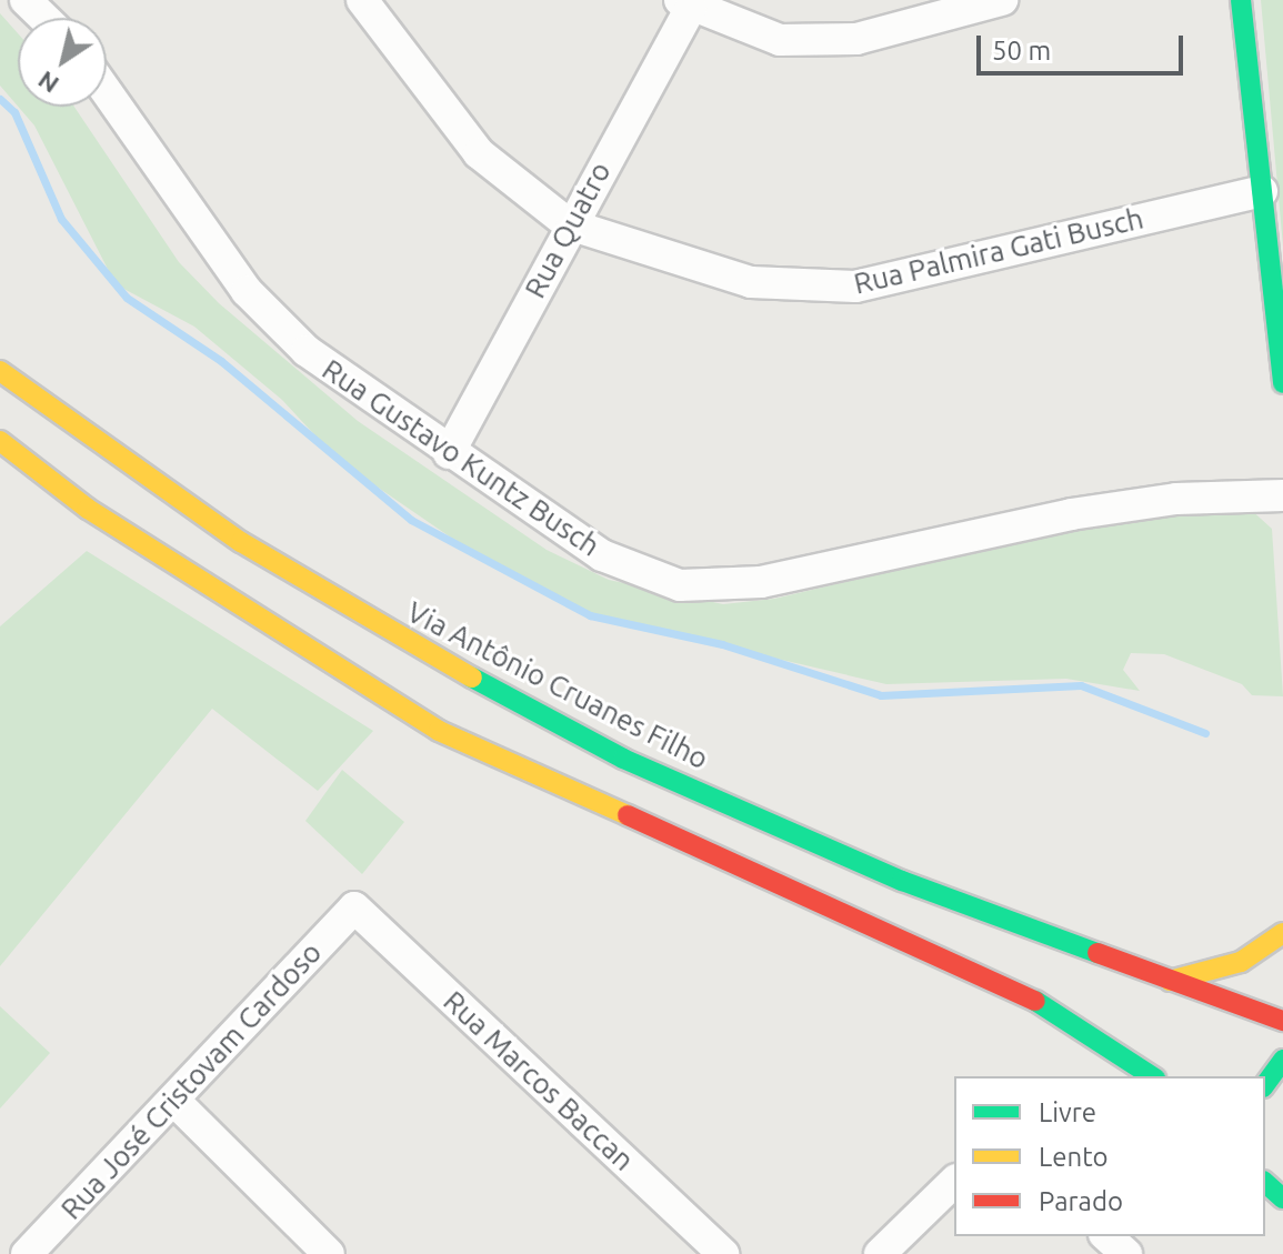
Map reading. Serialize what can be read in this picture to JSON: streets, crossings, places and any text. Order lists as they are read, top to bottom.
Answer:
{
  "streets": {
    "main road": ["Via Antônio Cruanes Filho"],
    "street": [
      "Rua Quatro",
      "Rua Palmira Gati Busch",
      "Rua Gustavo Kuntz Busch",
      "Rua José Cristovam Cardoso",
      "Rua Marcos Baccan"
    ]
  },
  "crossings": [
    ["Rua Quatro", "Rua Palmira Gati Busch"],
    ["Rua Quatro", "Rua Gustavo Kuntz Busch"],
    ["Rua José Cristovam Cardoso", "Rua Marcos Baccan"]
  ],
  "legend": ["Livre", "Lento", "Parado"],
  "scale_bar": "50 m",
  "north": "bottom left"
}
